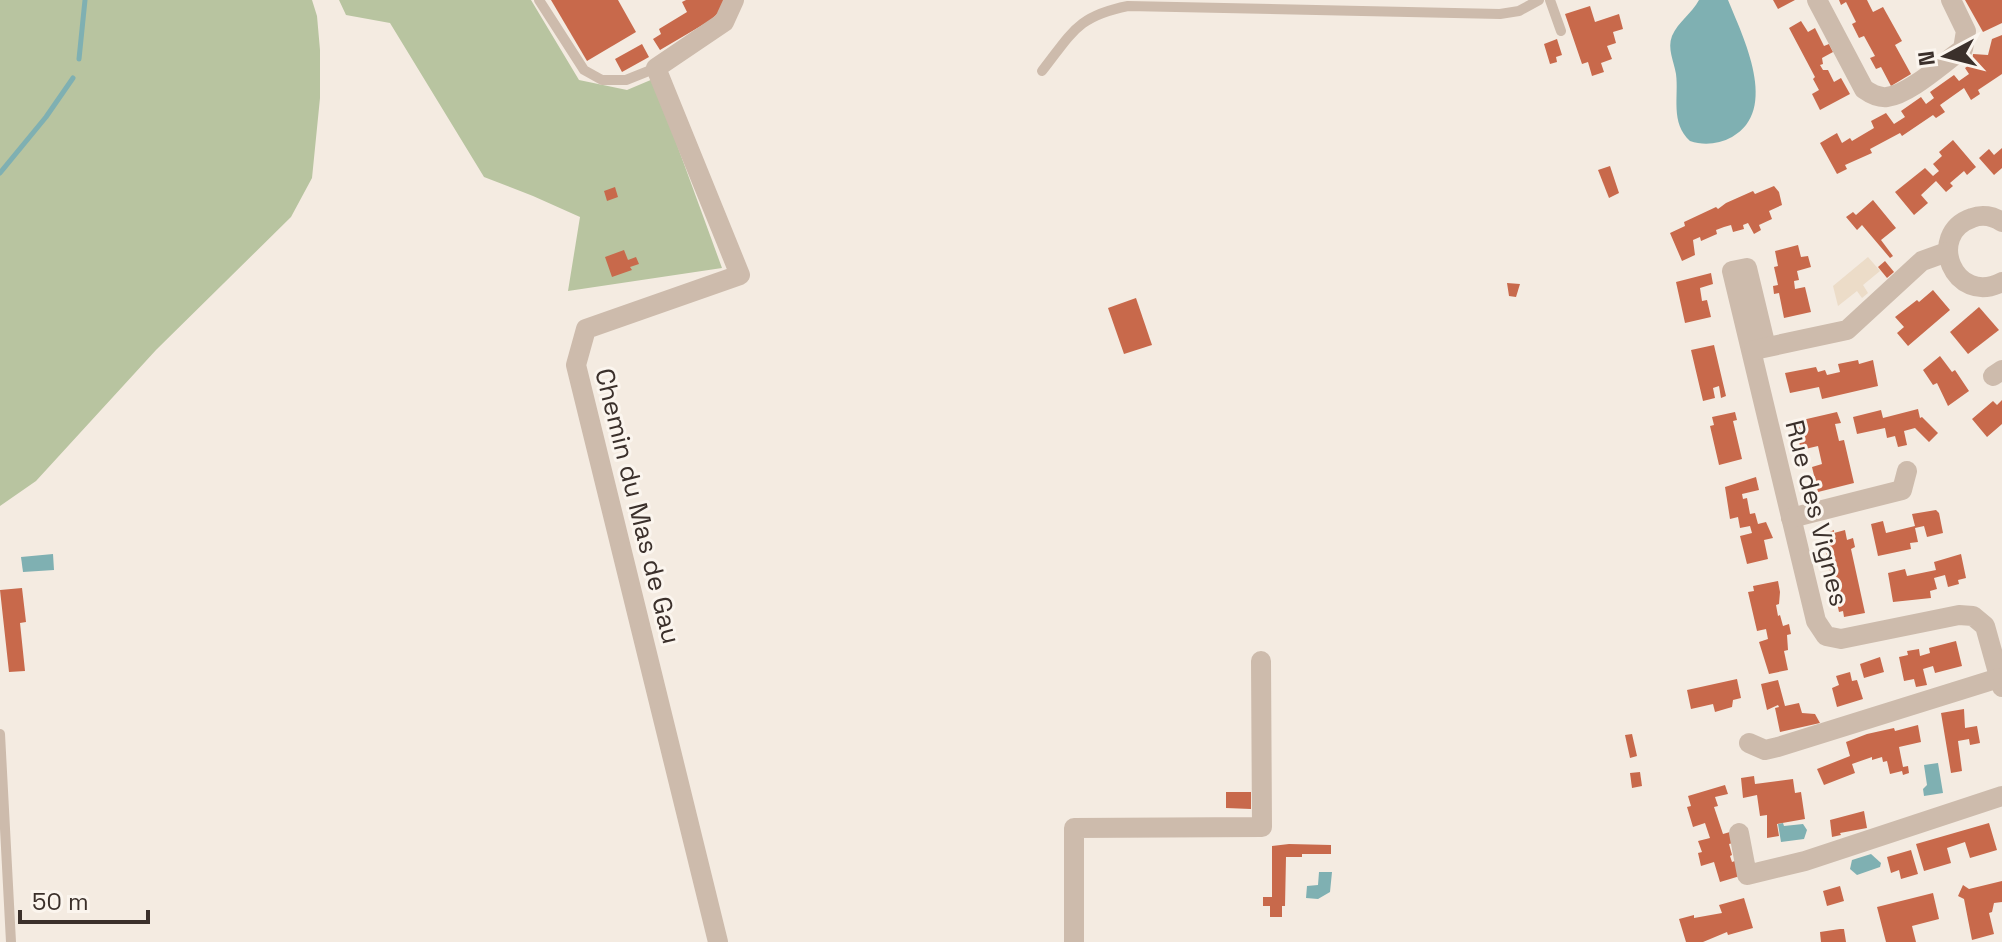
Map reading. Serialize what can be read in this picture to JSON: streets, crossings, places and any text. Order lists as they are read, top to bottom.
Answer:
{
  "streets": {
    "street": ["Chemin du Mas de Gau", "Rue des Vignes"]
  },
  "scale_bar": "50 m",
  "north": "left"
}
